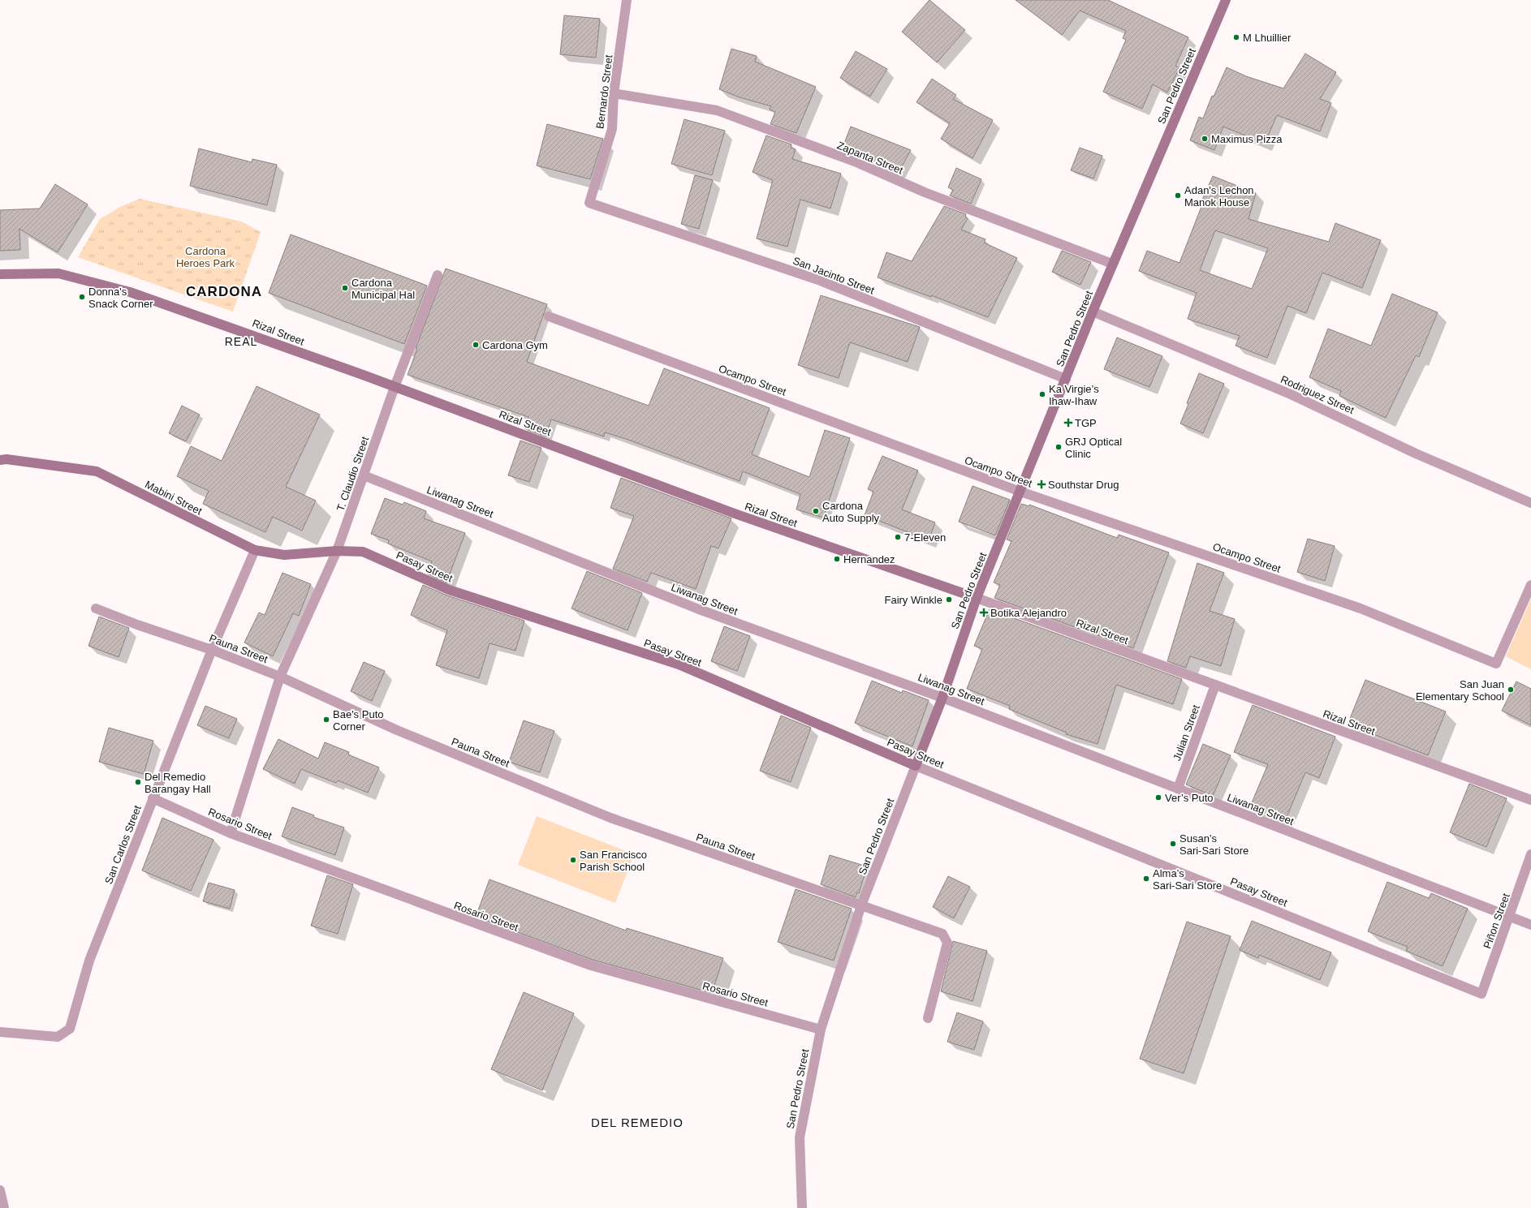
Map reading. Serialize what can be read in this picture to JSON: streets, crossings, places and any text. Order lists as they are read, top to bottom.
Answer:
{
  "streets": {
    "main road": [
      "San Pedro Street",
      "Rizal Street",
      "Mabini Street",
      "Pasay Street"
    ],
    "street": [
      "Bernardo Street",
      "Zapanta Street",
      "San Jacinto Street",
      "Ocampo Street",
      "Rodriguez Street",
      "T. Claudio Street",
      "Liwanag Street",
      "Pauna Street",
      "Julian Street",
      "Rosario Street",
      "San Carlos Street",
      "Piñon Street"
    ]
  },
  "crossings": [
    ["San Pedro Street", "Zapanta Street"],
    ["San Pedro Street", "San Jacinto Street"],
    ["San Pedro Street", "Rizal Street"],
    ["San Pedro Street", "Ocampo Street"],
    ["San Pedro Street", "Rodriguez Street"],
    ["San Pedro Street", "Liwanag Street"],
    ["San Pedro Street", "Pasay Street"],
    ["San Pedro Street", "Pauna Street"],
    ["San Pedro Street", "Rosario Street"],
    ["Bernardo Street", "Zapanta Street"],
    ["Bernardo Street", "San Jacinto Street"],
    ["Rizal Street", "T. Claudio Street"],
    ["Rizal Street", "Julian Street"],
    ["T. Claudio Street", "Mabini Street"],
    ["T. Claudio Street", "Liwanag Street"],
    ["T. Claudio Street", "Pasay Street"],
    ["T. Claudio Street", "Pauna Street"],
    ["T. Claudio Street", "Rosario Street"],
    ["Mabini Street", "Pasay Street"],
    ["Mabini Street", "San Carlos Street"],
    ["Liwanag Street", "Julian Street"],
    ["Liwanag Street", "Piñon Street"],
    ["Pasay Street", "Piñon Street"],
    ["Pauna Street", "San Carlos Street"],
    ["Rosario Street", "San Carlos Street"]
  ],
  "districts": ["CARDONA", "REAL", "DEL REMEDIO"],
  "parks": ["Cardona Heroes Park"],
  "places": {
    "other": [
      "M Lhuillier",
      "Maximus Pizza",
      "Adan's Lechon Manok House",
      "Cardona Municipal Hal",
      "Donna's Snack Corner",
      "Cardona Gym",
      "Ka Virgie’s Ihaw-Ihaw",
      "GRJ Optical Clinic",
      "Cardona Auto Supply",
      "7-Eleven",
      "Hernandez",
      "Fairy Winkle",
      "San Juan Elementary School",
      "Bae's Puto Corner",
      "Del Remedio Barangay Hall",
      "Ver’s Puto",
      "Susan’s Sari-Sari Store",
      "San Francisco Parish School",
      "Alma’s Sari-Sari Store"
    ],
    "health": ["TGP", "Southstar Drug", "Botika Alejandro"]
  }
}
